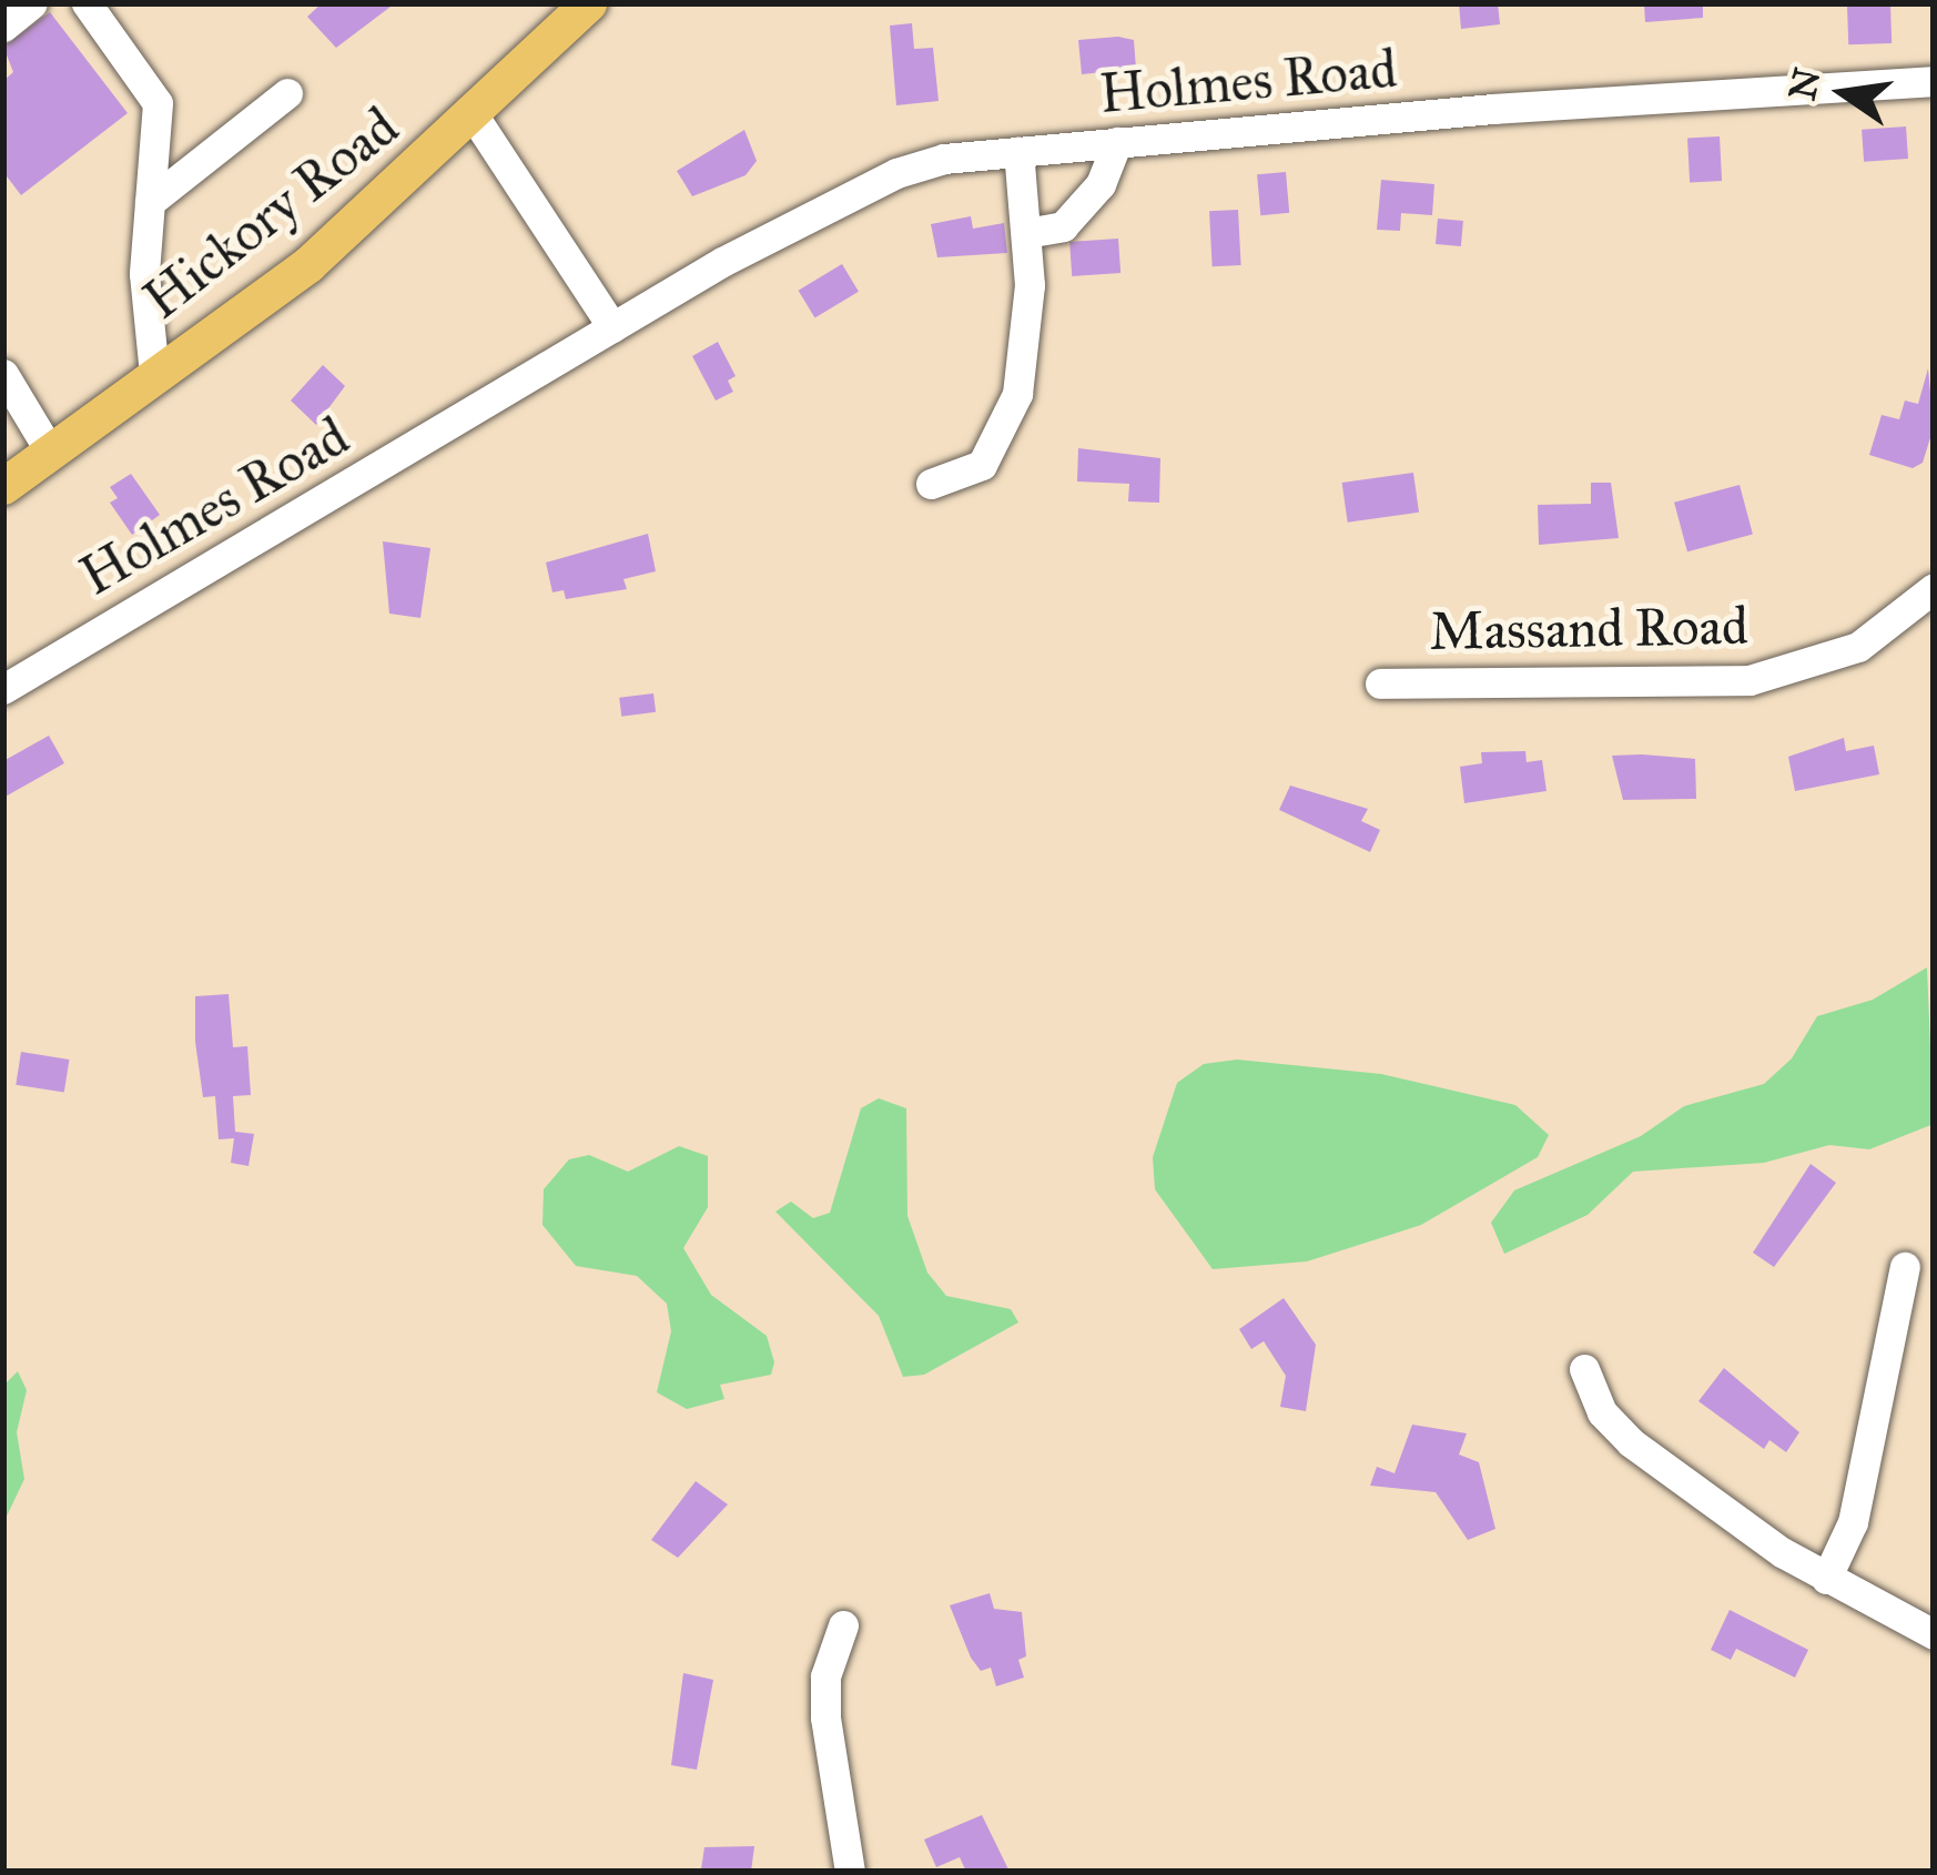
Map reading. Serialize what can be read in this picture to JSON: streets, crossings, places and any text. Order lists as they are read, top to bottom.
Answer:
{
  "streets": {
    "main road": ["Hickory Road"],
    "street": ["Holmes Road", "Massand Road"]
  },
  "north": "left"
}
